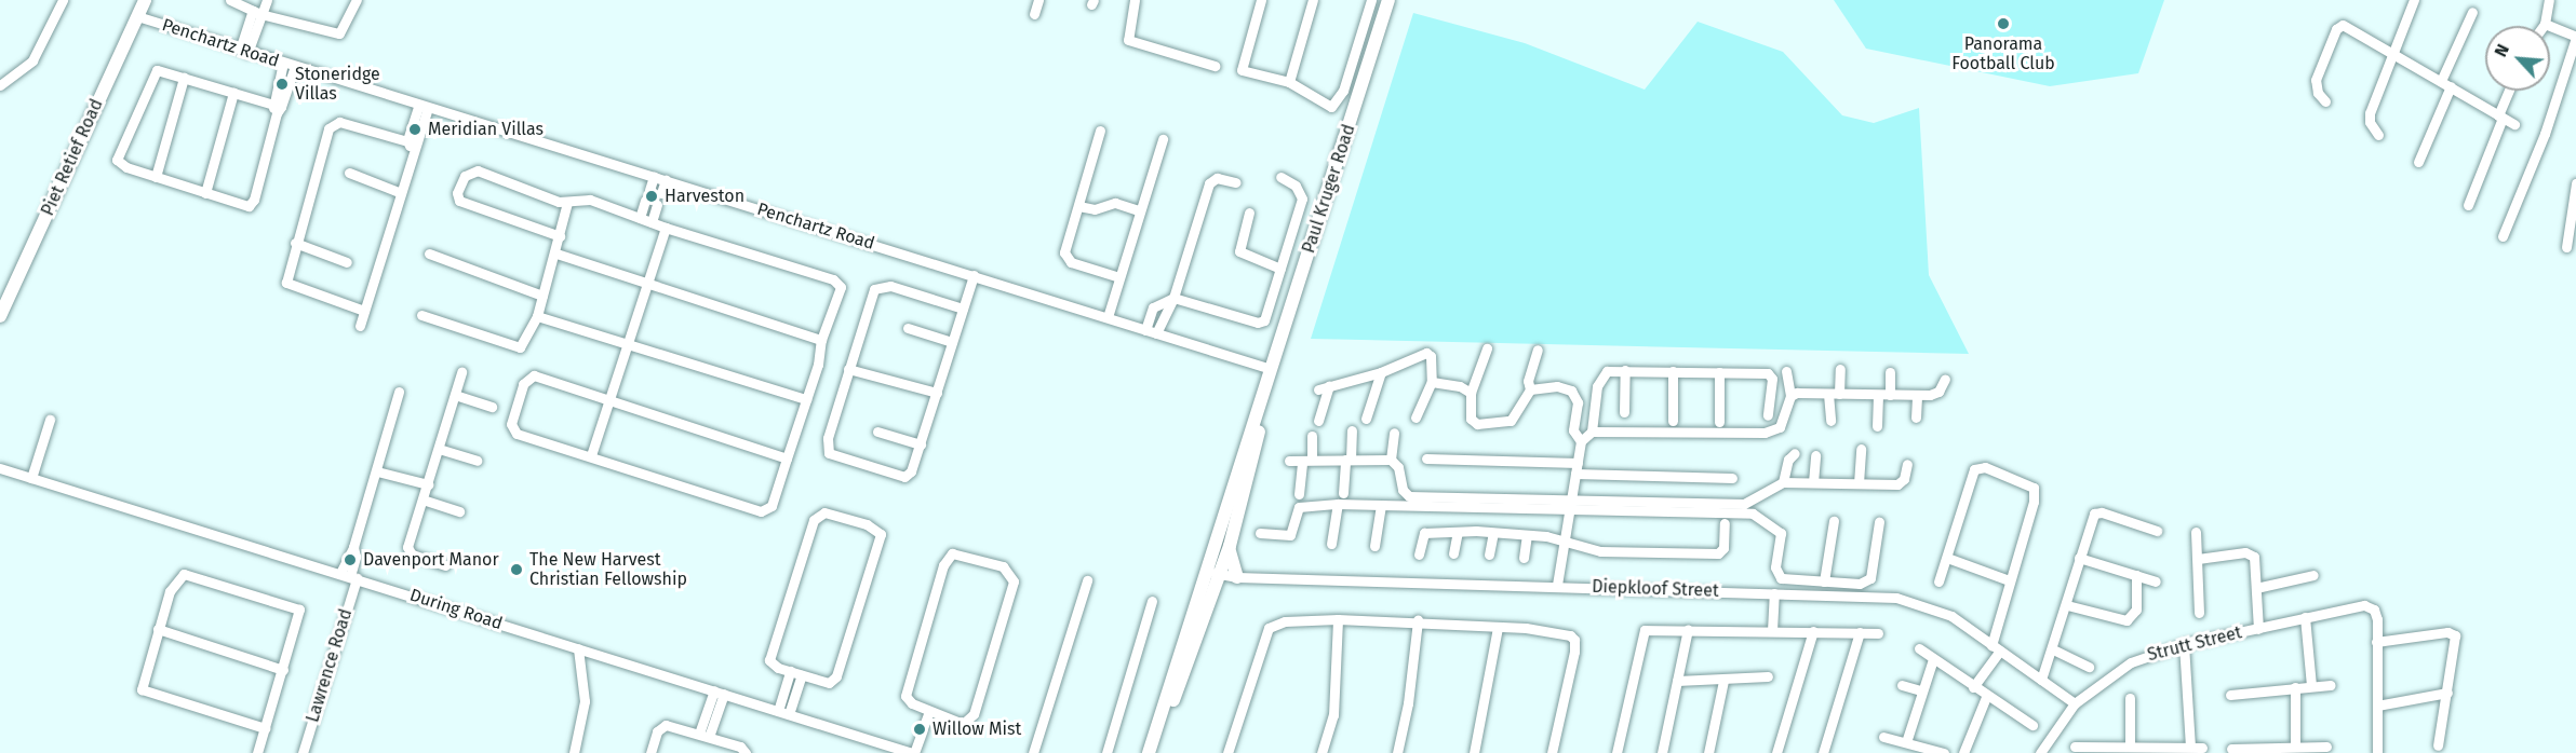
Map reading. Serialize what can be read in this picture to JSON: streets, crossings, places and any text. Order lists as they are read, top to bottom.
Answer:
{
  "streets": {
    "street": [
      "Penchartz Road",
      "Piet Retief Road",
      "Paul Kruger Road",
      "Diepkloof Street",
      "During Road",
      "Strutt Street",
      "Lawrence Road"
    ]
  },
  "crossings": [
    ["Penchartz Road", "Piet Retief Road"],
    ["Penchartz Road", "Paul Kruger Road"],
    ["Paul Kruger Road", "Diepkloof Street"],
    ["Diepkloof Street", "Strutt Street"],
    ["During Road", "Lawrence Road"]
  ],
  "places": [
    "Panorama Football Club",
    "Stoneridge Villas",
    "Meridian Villas",
    "Harveston",
    "Davenport Manor",
    "The New Harvest Christian Fellowship",
    "Willow Mist"
  ],
  "north": "top left"
}
